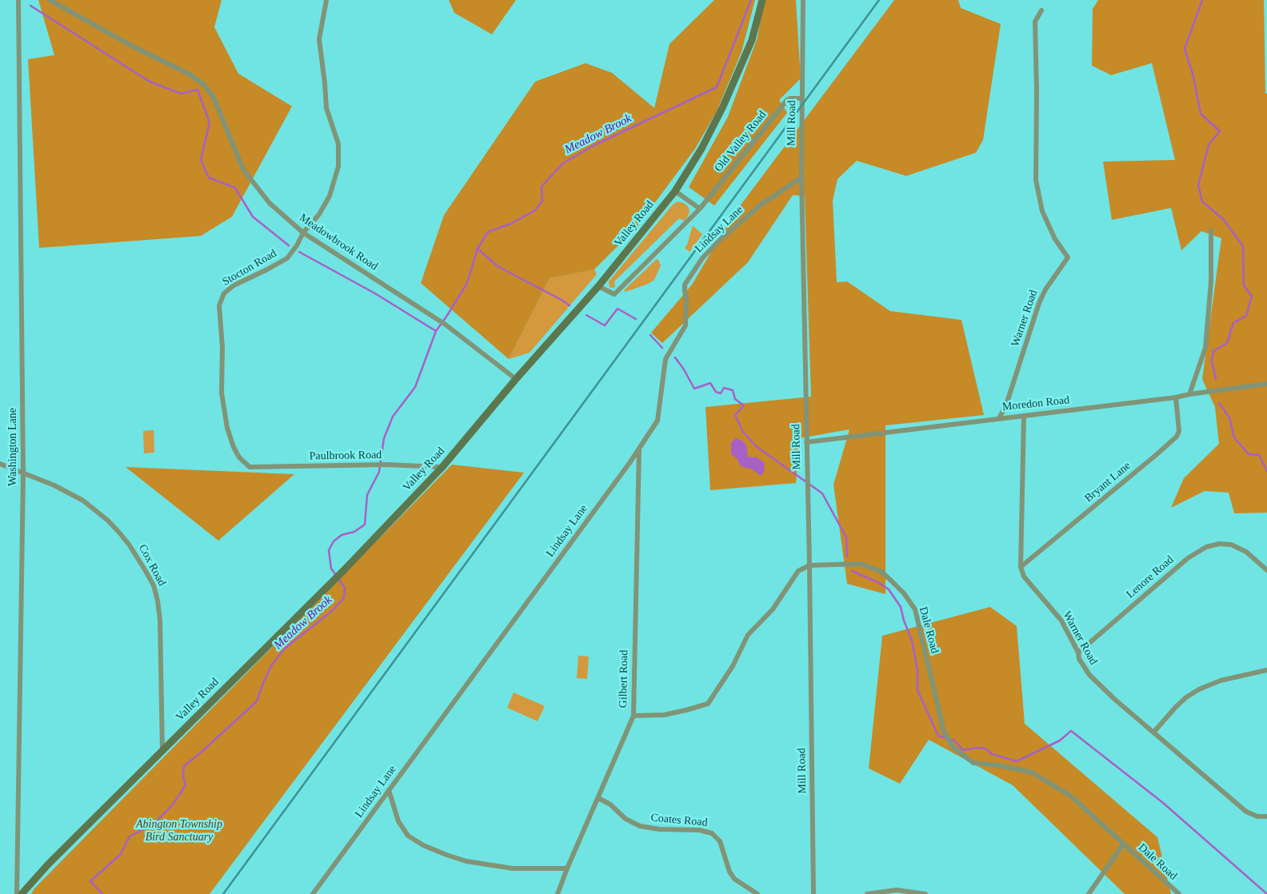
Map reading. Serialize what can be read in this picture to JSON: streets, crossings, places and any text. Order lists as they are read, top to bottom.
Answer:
{
  "streets": {
    "main road": ["Valley Road"],
    "street": [
      "Mill Road",
      "Old Valley Road",
      "Lindsay Lane",
      "Meadowbrook Road",
      "Stocton Road",
      "Warner Road",
      "Moredon Road",
      "Washington Lane",
      "Paulbrook Road",
      "Bryant Lane",
      "Cox Road",
      "Lenore Road",
      "Dale Road",
      "Gilbert Road",
      "Coates Road"
    ]
  },
  "crossings": [
    ["Mill Road", "Old Valley Road"],
    ["Mill Road", "Lindsay Lane"],
    ["Mill Road", "Moredon Road"],
    ["Mill Road", "Dale Road"],
    ["Old Valley Road", "Valley Road"],
    ["Valley Road", "Meadowbrook Road"],
    ["Valley Road", "Paulbrook Road"],
    ["Valley Road", "Cox Road"],
    ["Lindsay Lane", "Gilbert Road"],
    ["Meadowbrook Road", "Stocton Road"],
    ["Stocton Road", "Paulbrook Road"],
    ["Warner Road", "Moredon Road"],
    ["Warner Road", "Bryant Lane"],
    ["Warner Road", "Lenore Road"],
    ["Moredon Road", "Bryant Lane"],
    ["Washington Lane", "Cox Road"],
    ["Gilbert Road", "Coates Road"]
  ],
  "water": ["Meadow Brook"],
  "parks": ["Abington Township Bird Sanctuary"]
}
